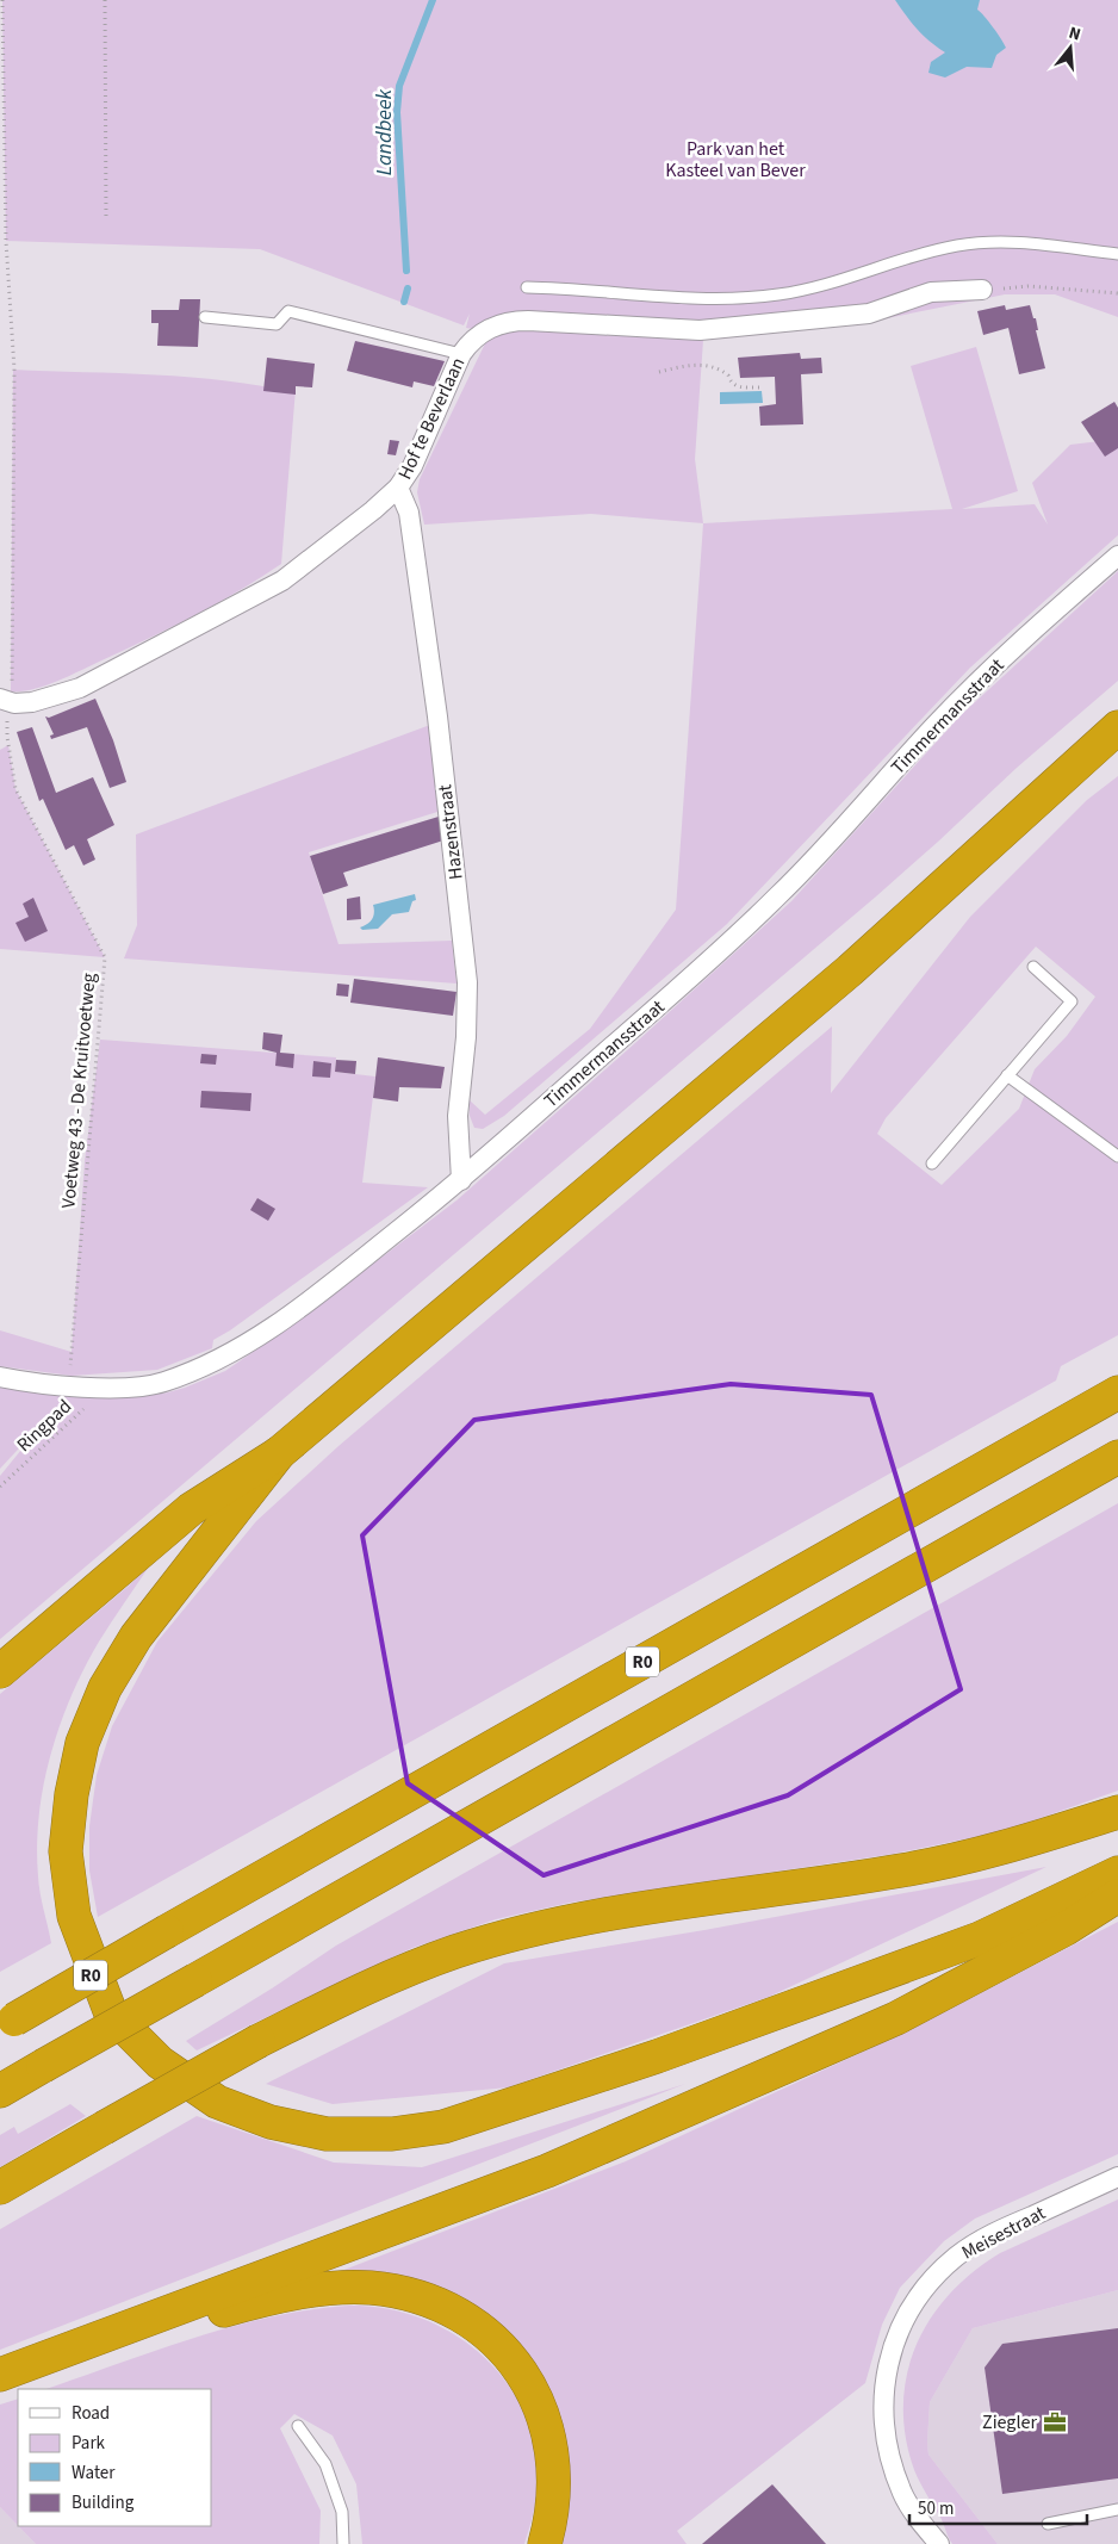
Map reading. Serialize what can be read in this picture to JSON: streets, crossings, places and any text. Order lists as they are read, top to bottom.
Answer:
{
  "streets": {
    "highway": ["R0"],
    "street": [
      "Hof te Beverlaan",
      "Timmermansstraat",
      "Hazenstraat",
      "Meisestraat"
    ],
    "path": ["Voetweg 43 - De Kruitvoetweg", "Ringpad"]
  },
  "crossings": [
    ["Hof te Beverlaan", "Hazenstraat"],
    ["Hof te Beverlaan", "Voetweg 43 - De Kruitvoetweg"],
    ["Timmermansstraat", "Hazenstraat"],
    ["Timmermansstraat", "Voetweg 43 - De Kruitvoetweg"],
    ["Timmermansstraat", "Ringpad"]
  ],
  "water": ["Landbeek"],
  "parks": ["Park van het Kasteel van Bever"],
  "places": {
    "office": ["Ziegler"]
  },
  "legend": [
    "Road",
    "Park",
    "Water",
    "Building"
  ],
  "scale_bar": "50 m",
  "north": "top"
}
